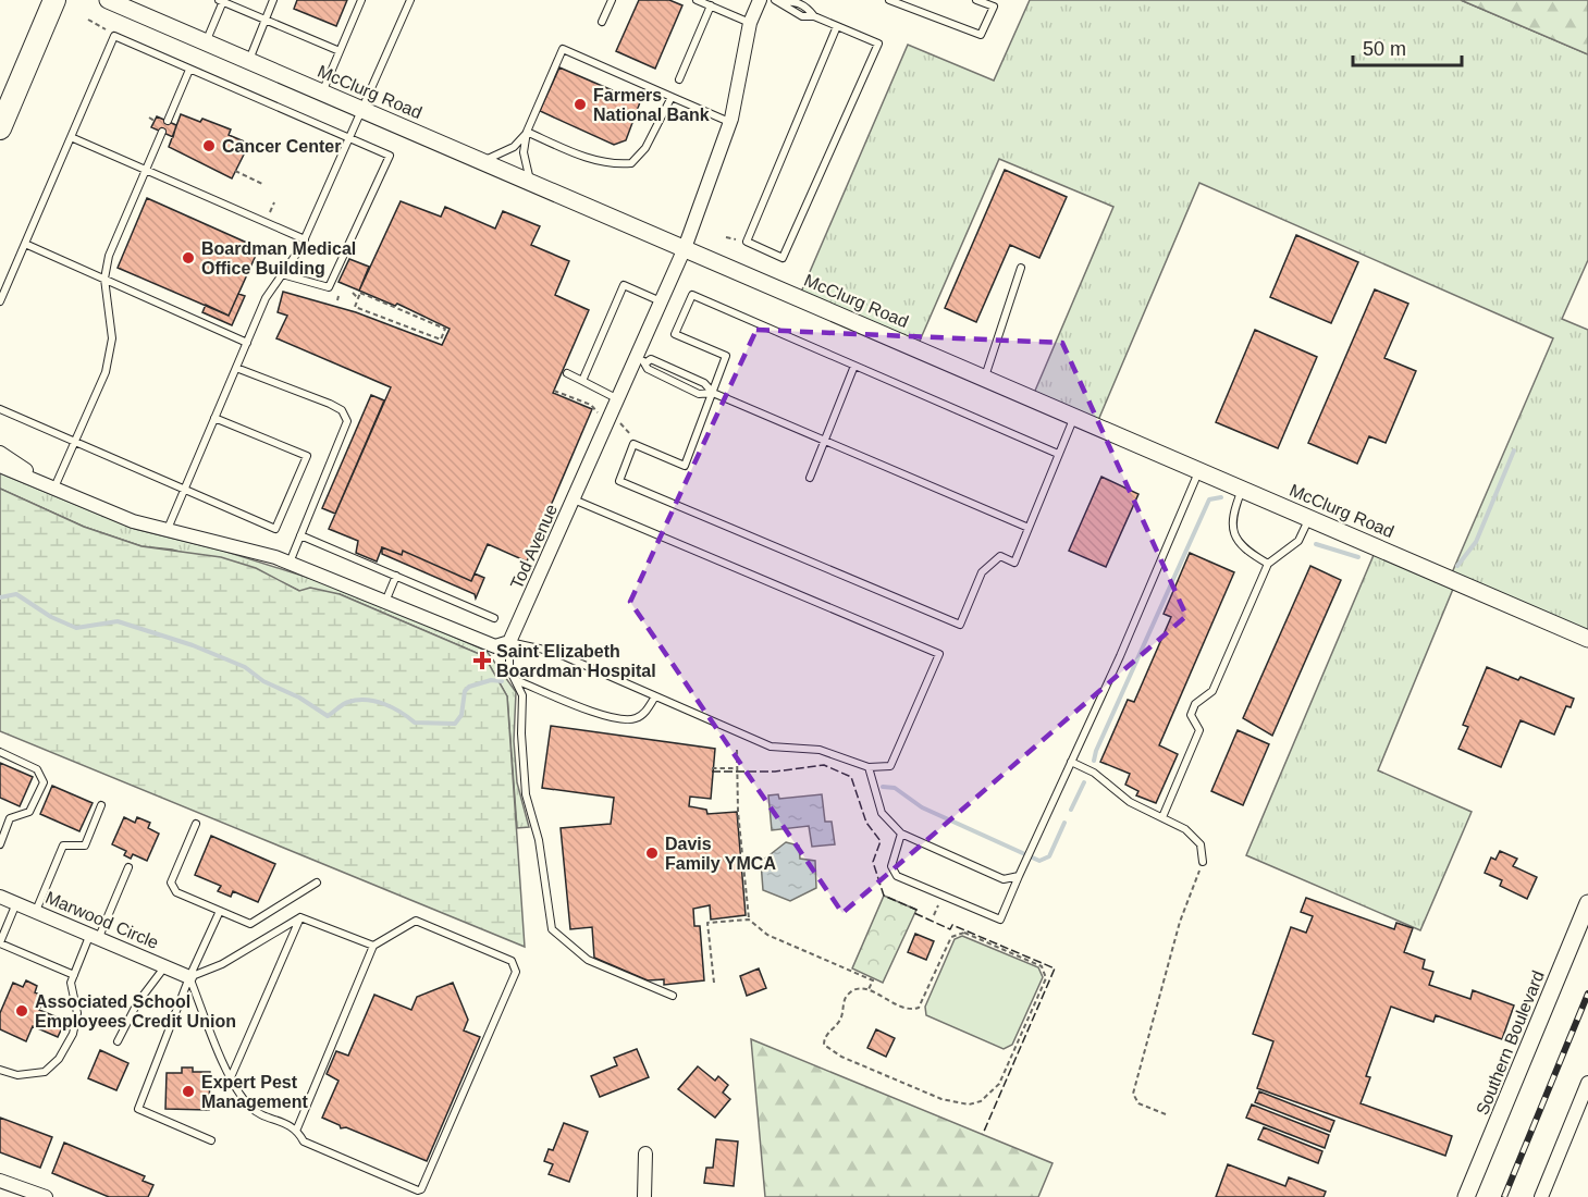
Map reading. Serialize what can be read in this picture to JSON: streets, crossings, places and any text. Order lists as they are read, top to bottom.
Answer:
{
  "streets": {
    "street": [
      "McClurg Road",
      "Tod Avenue",
      "Marwood Circle",
      "Southern Boulevard"
    ]
  },
  "crossings": [
    ["McClurg Road", "Tod Avenue"]
  ],
  "places": {
    "other": [
      "Farmers National Bank",
      "Cancer Center",
      "Boardman Medical Office Building",
      "Davis Family YMCA",
      "Associated School Employees Credit Union",
      "Expert Pest Management"
    ],
    "health": ["Saint Elizabeth Boardman Hospital"]
  },
  "scale_bar": "50 m"
}
